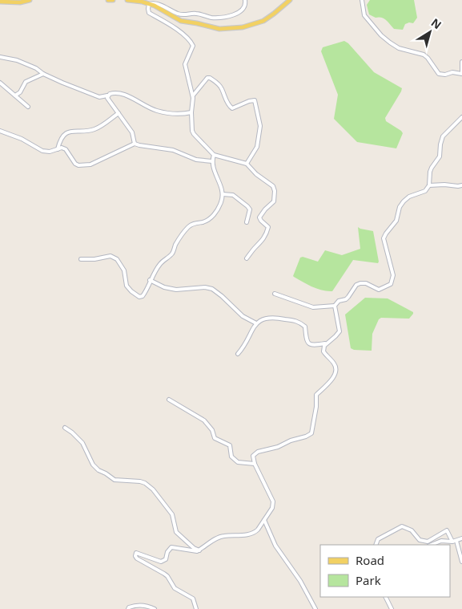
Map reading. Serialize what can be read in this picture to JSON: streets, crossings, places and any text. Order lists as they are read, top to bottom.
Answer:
{
  "legend": ["Road", "Park"],
  "north": "top right"
}
